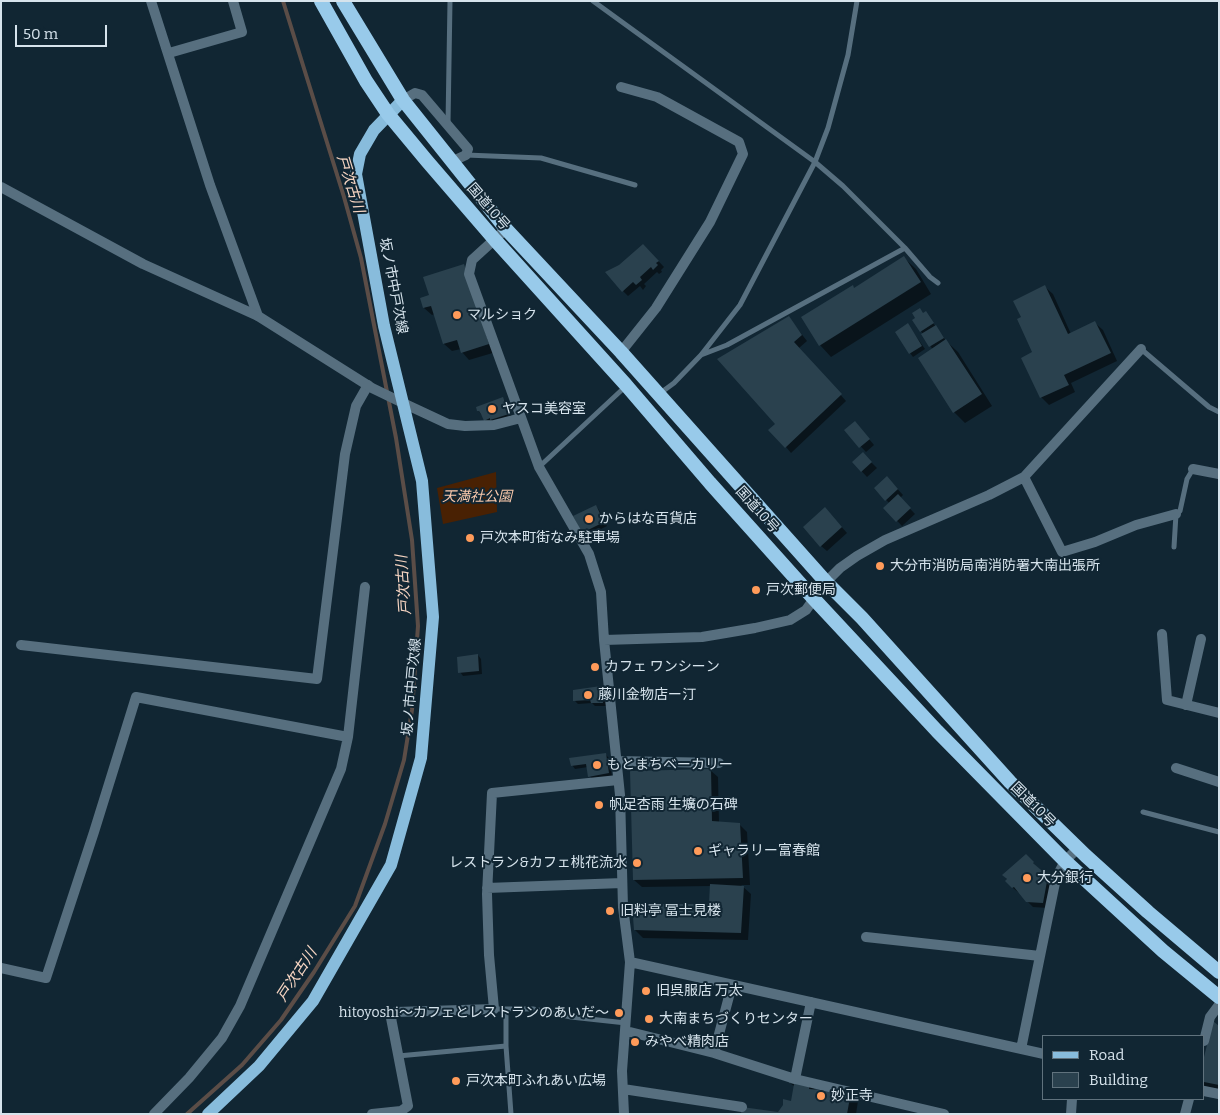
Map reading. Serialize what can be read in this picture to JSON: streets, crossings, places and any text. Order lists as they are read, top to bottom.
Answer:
{
  "streets": {
    "highway": ["国道10号"],
    "main road": ["坂ノ市中戸次線"]
  },
  "crossings": [
    ["国道10号", "坂ノ市中戸次線"]
  ],
  "water": ["戸次古川"],
  "parks": ["天満社公園"],
  "places": [
    "マルショク",
    "ヤスコ美容室",
    "からはな百貨店",
    "戸次本町街なみ駐車場",
    "大分市消防局南消防署大南出張所",
    "戸次郵便局",
    "カフェ ワンシーン",
    "藤川金物店ー汀",
    "もとまちベーカリー",
    "帆足杏雨 生壙の石碑",
    "ギャラリー富春館",
    "レストラン&カフェ桃花流水",
    "大分銀行",
    "旧料亭 冨士見楼",
    "旧呉服店 万太",
    "hitoyoshi～カフェとレストランのあいだ～",
    "大南まちづくりセンター",
    "みやべ精肉店",
    "戸次本町ふれあい広場",
    "妙正寺"
  ],
  "legend": ["Road", "Building"],
  "scale_bar": "50 m"
}
